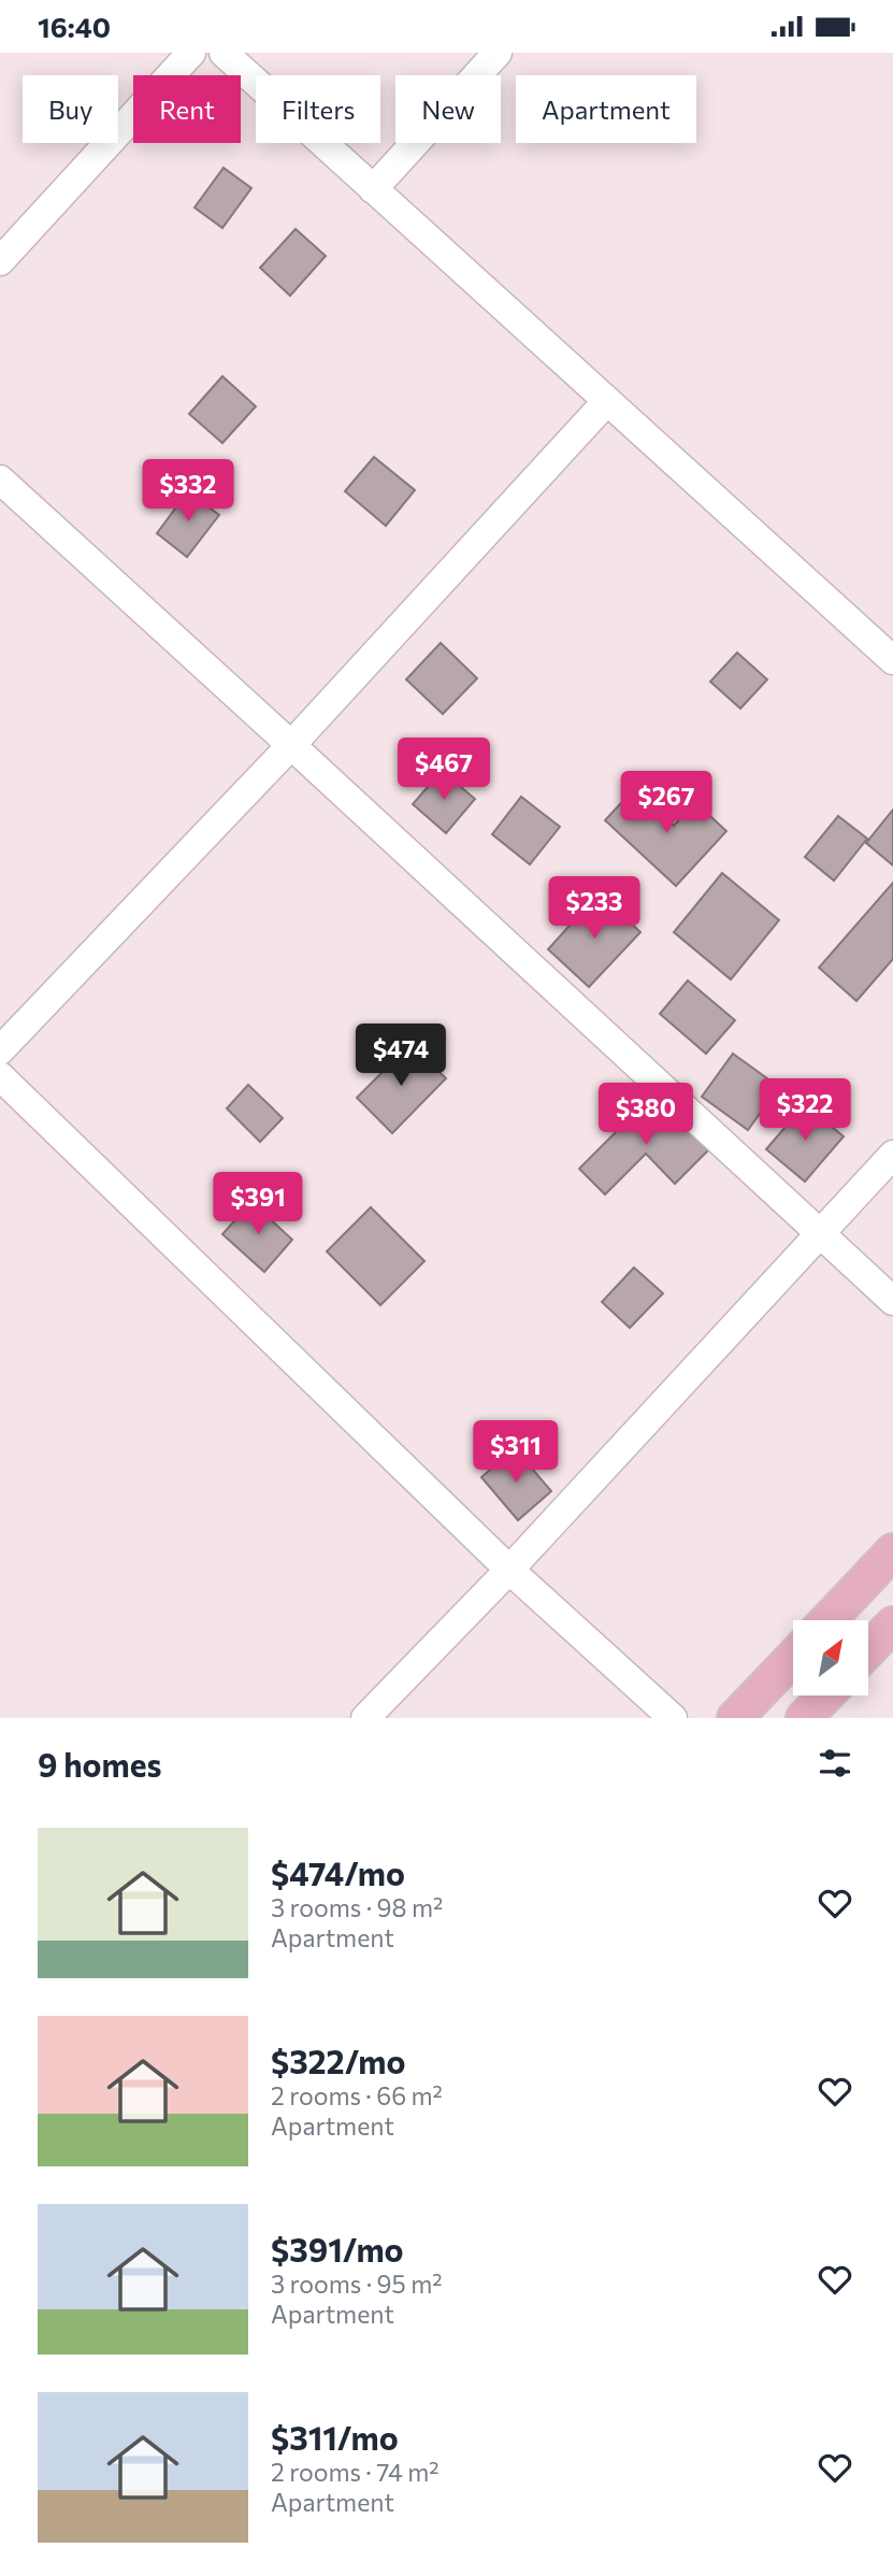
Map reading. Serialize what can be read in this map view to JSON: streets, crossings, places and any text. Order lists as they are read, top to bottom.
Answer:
{
  "north": "top right",
  "page": {
    "status": "16:40",
    "chip": [
      "Buy",
      "Rent",
      "Filters",
      "New",
      "Apartment"
    ],
    "price": [
      "$332",
      "$467",
      "$267",
      "$233",
      "$474",
      "$322",
      "$380",
      "$391",
      "$311"
    ],
    "heading": "9 homes",
    "list": [
      {
        "name": "$474/mo",
        "note": "3 rooms · 98 m² · Apartment"
      },
      {
        "name": "$322/mo",
        "note": "2 rooms · 66 m² · Apartment"
      },
      {
        "name": "$391/mo",
        "note": "3 rooms · 95 m² · Apartment"
      },
      {
        "name": "$311/mo",
        "note": "2 rooms · 74 m² · Apartment"
      }
    ]
  }
}
